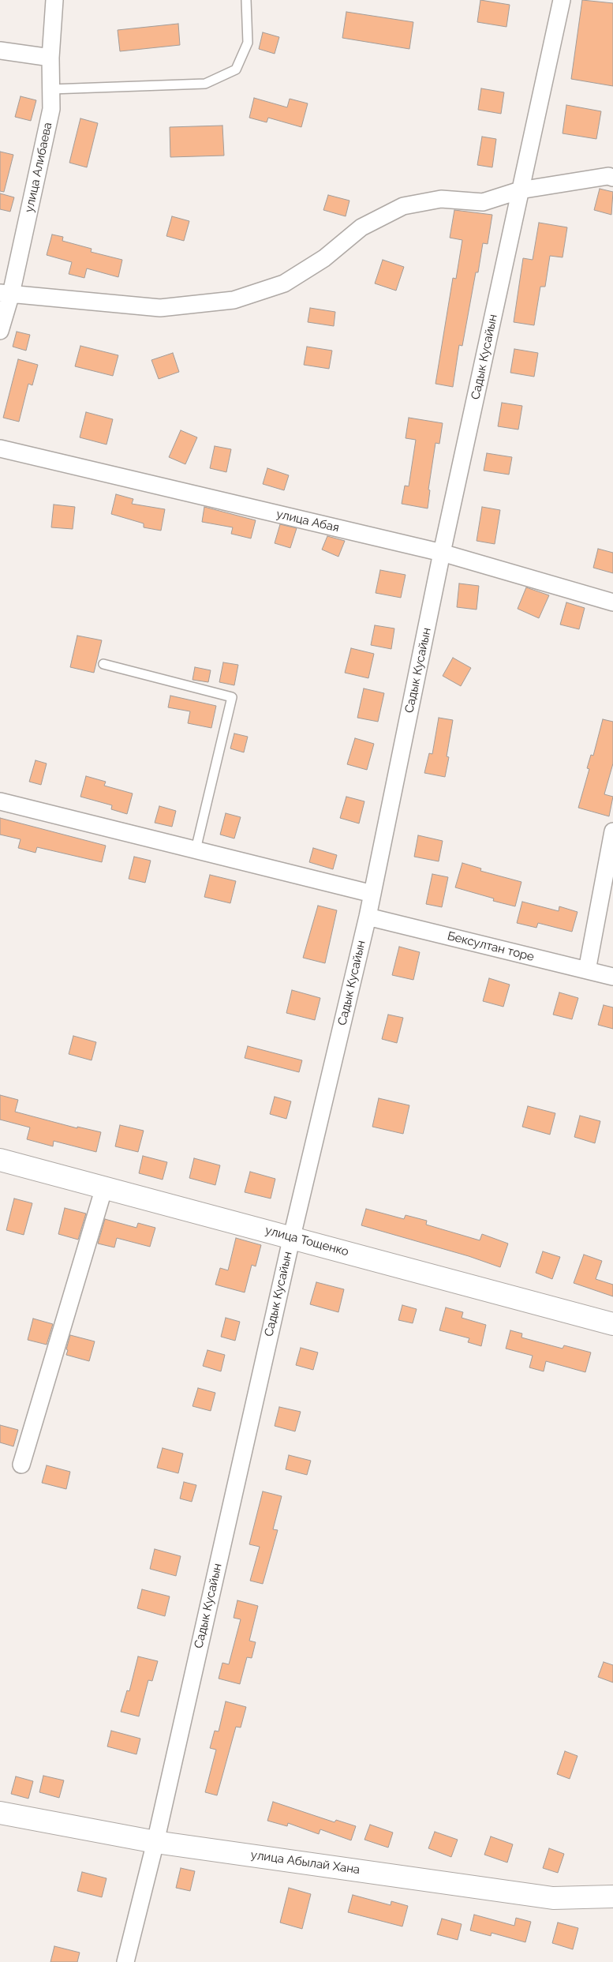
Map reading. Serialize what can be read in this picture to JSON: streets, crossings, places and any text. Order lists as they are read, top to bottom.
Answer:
{
  "streets": {
    "street": [
      "улица Алибаева",
      "Садык Кусайын",
      "улица Абая",
      "Бексултан торе",
      "улица Тощенко",
      "улица Абылай Хана"
    ]
  },
  "crossings": [
    ["Садык Кусайын", "улица Абая"],
    ["Садык Кусайын", "Бексултан торе"],
    ["Садык Кусайын", "улица Тощенко"],
    ["Садык Кусайын", "улица Абылай Хана"]
  ]
}
